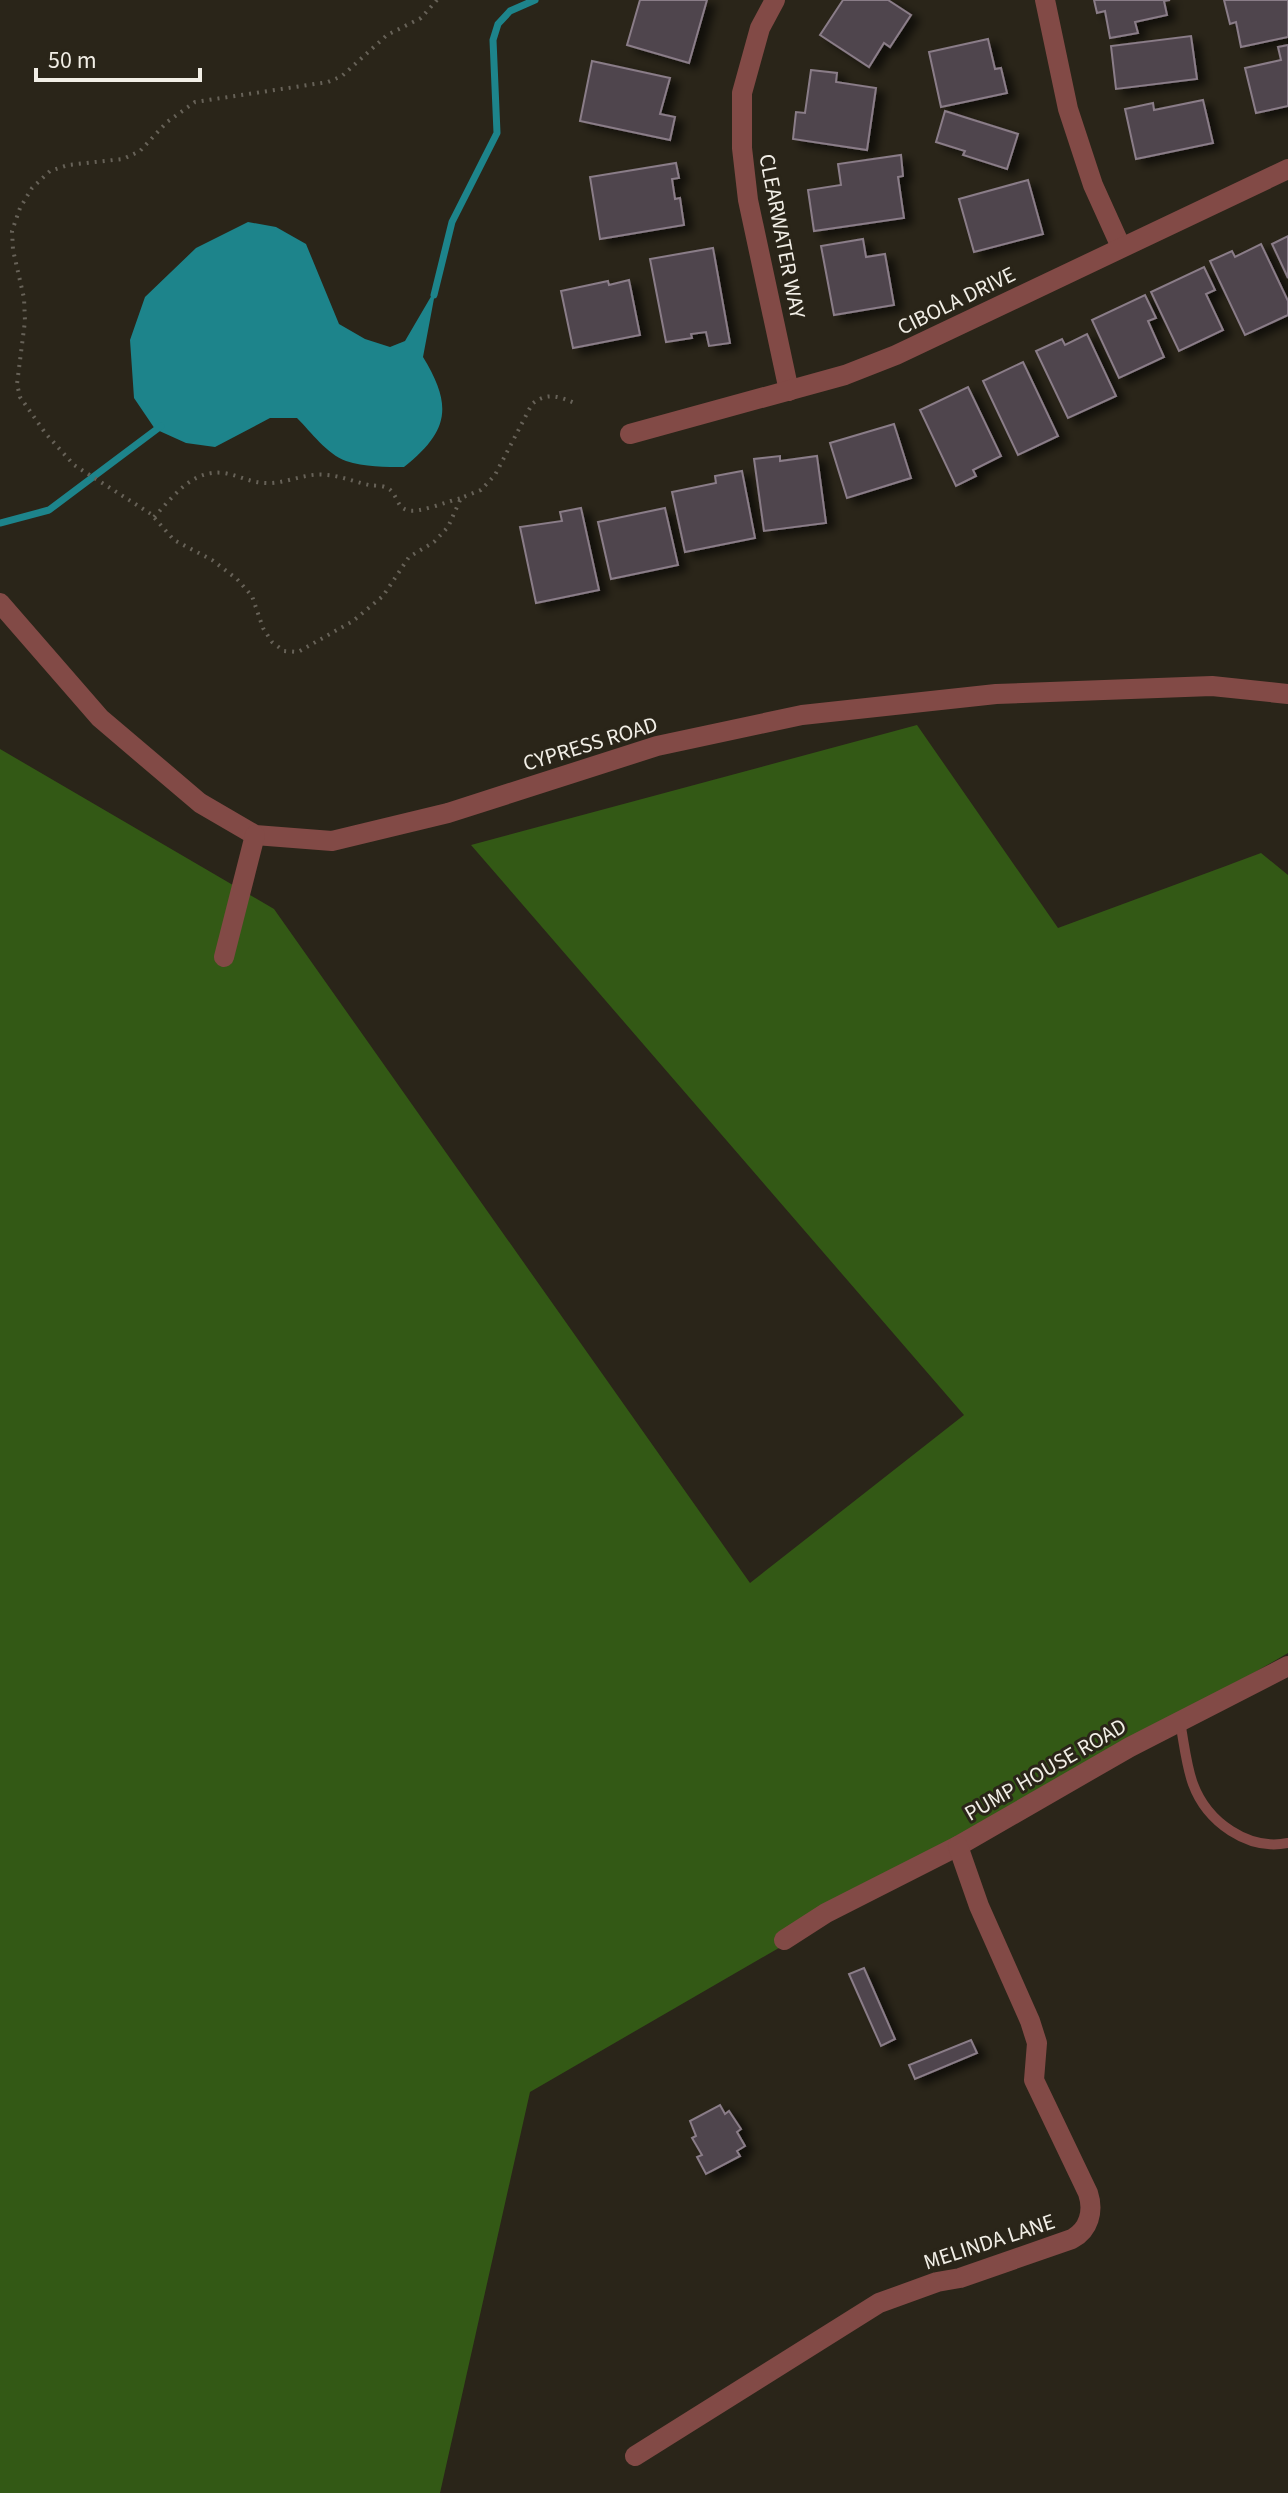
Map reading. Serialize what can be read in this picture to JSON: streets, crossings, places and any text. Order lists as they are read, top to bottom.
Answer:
{
  "streets": {
    "street": [
      "CLEARWATER WAY",
      "CIBOLA DRIVE",
      "CYPRESS ROAD",
      "PUMP HOUSE ROAD",
      "MELINDA LANE"
    ]
  },
  "crossings": [
    ["CLEARWATER WAY", "CIBOLA DRIVE"],
    ["PUMP HOUSE ROAD", "MELINDA LANE"]
  ],
  "scale_bar": "50 m"
}
